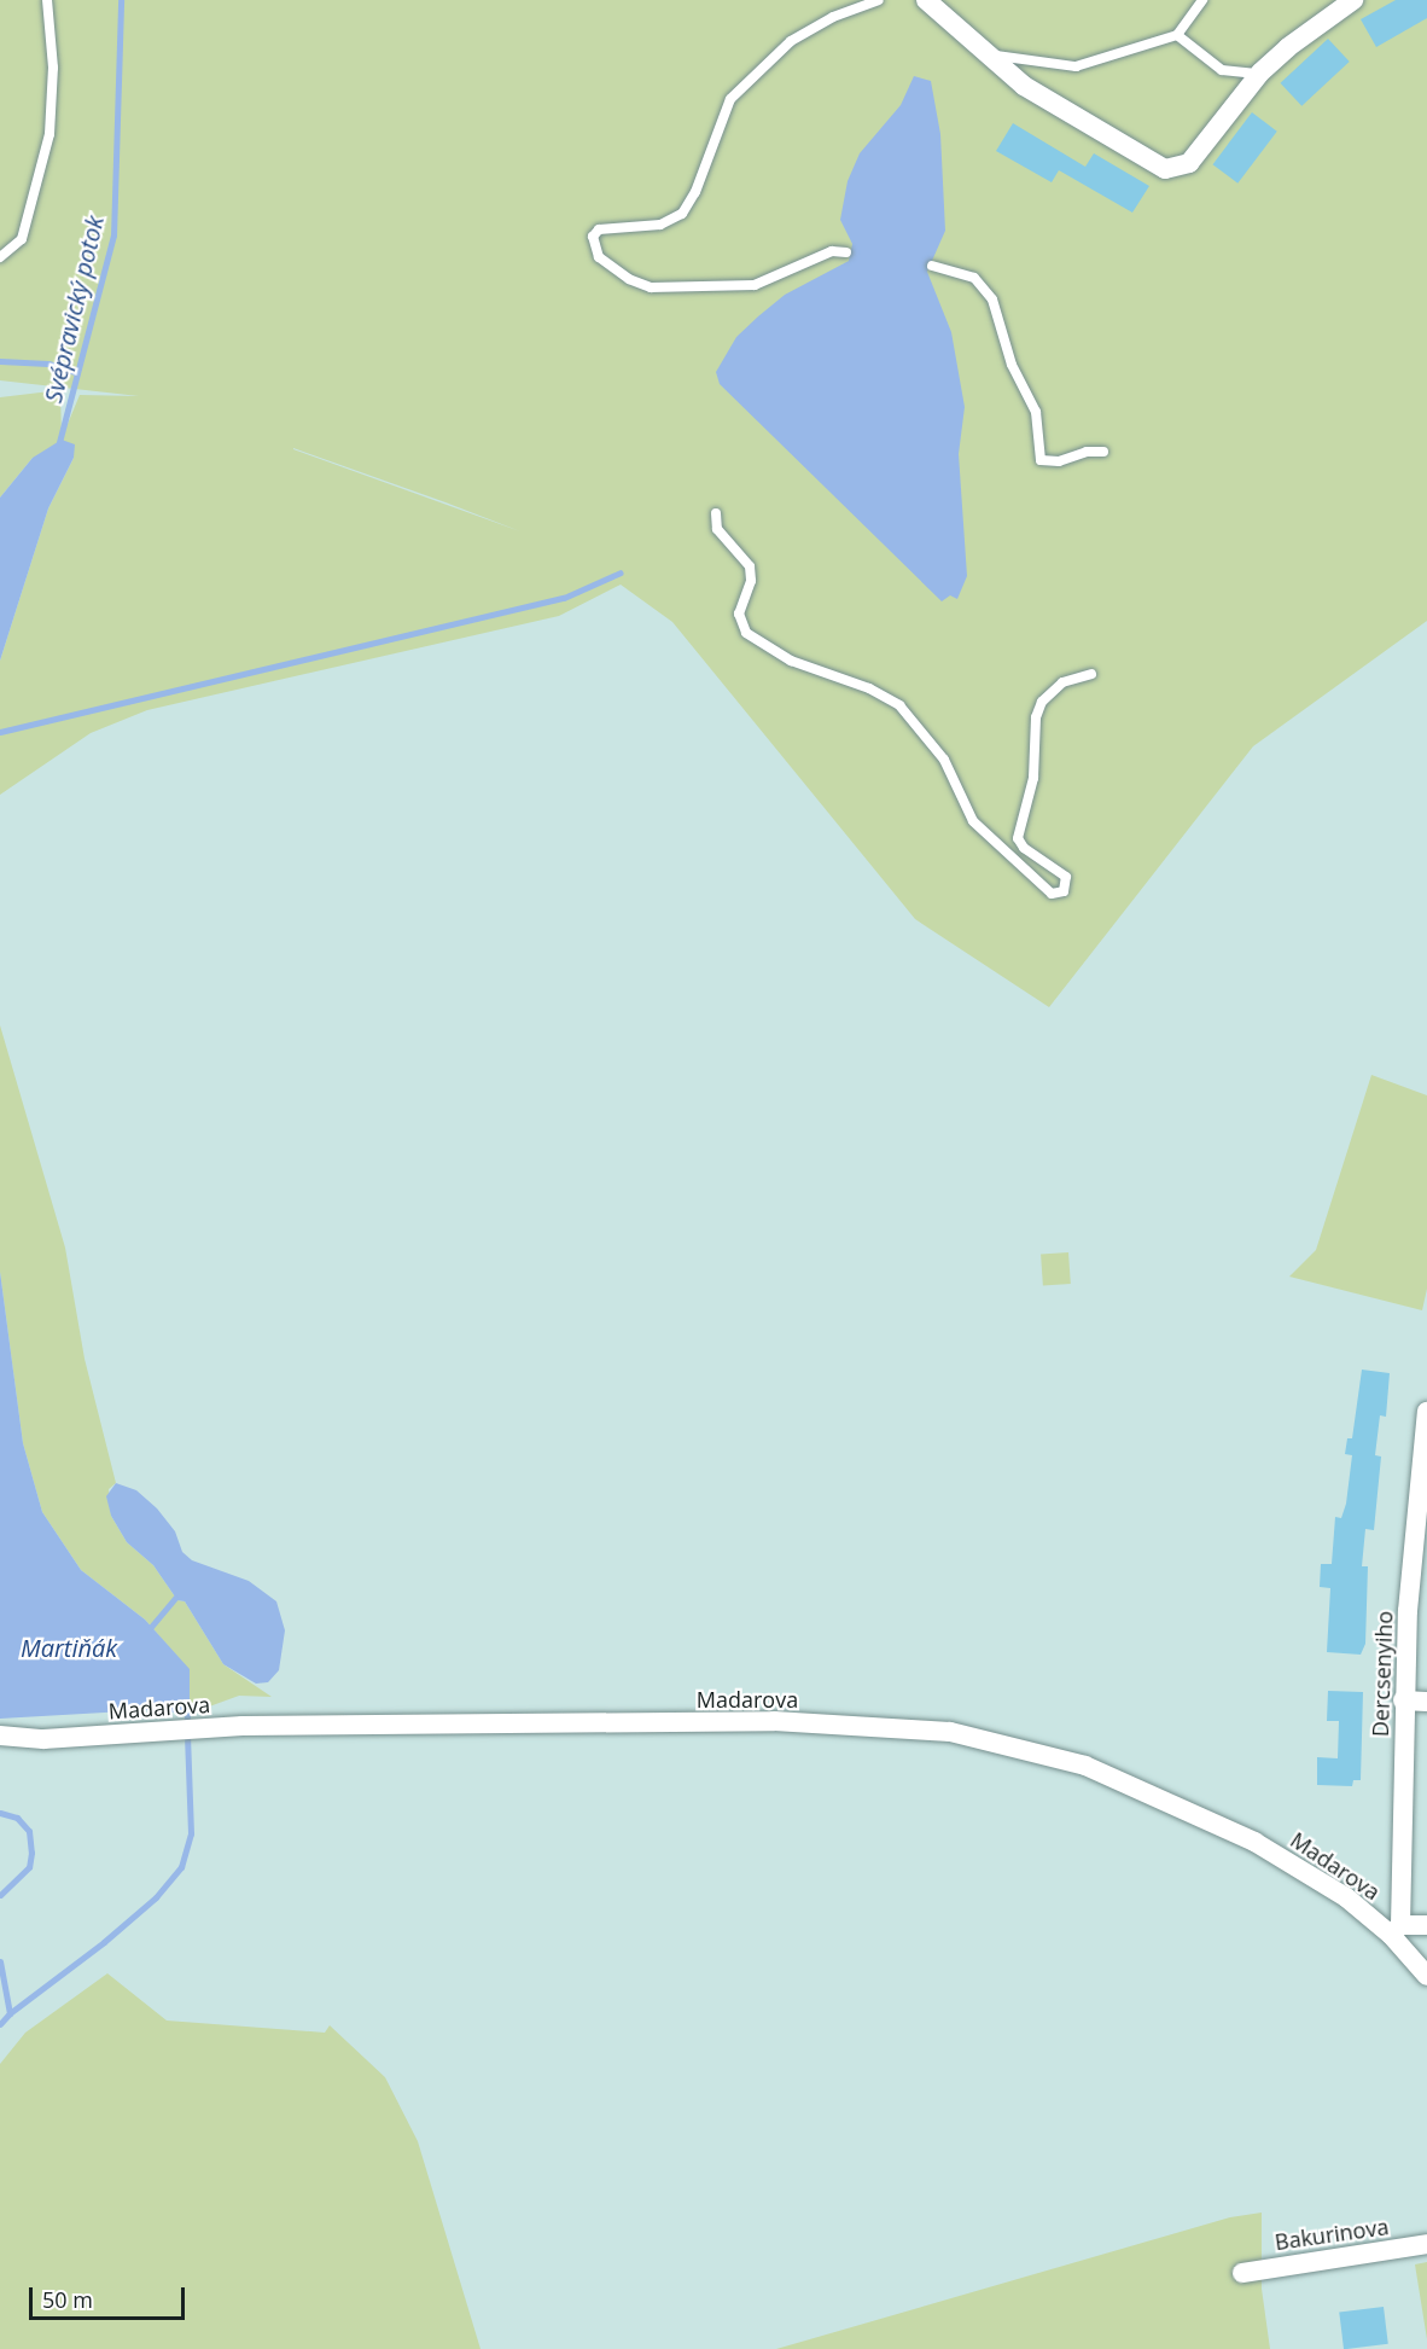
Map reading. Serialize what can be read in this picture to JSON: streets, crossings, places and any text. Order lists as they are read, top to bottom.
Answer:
{
  "streets": {
    "street": ["Dercsenyiho", "Madarova", "Bakurinova"]
  },
  "crossings": [
    ["Dercsenyiho", "Madarova"]
  ],
  "water": ["Svépravický potok", "Martiňák"],
  "scale_bar": "50 m"
}
